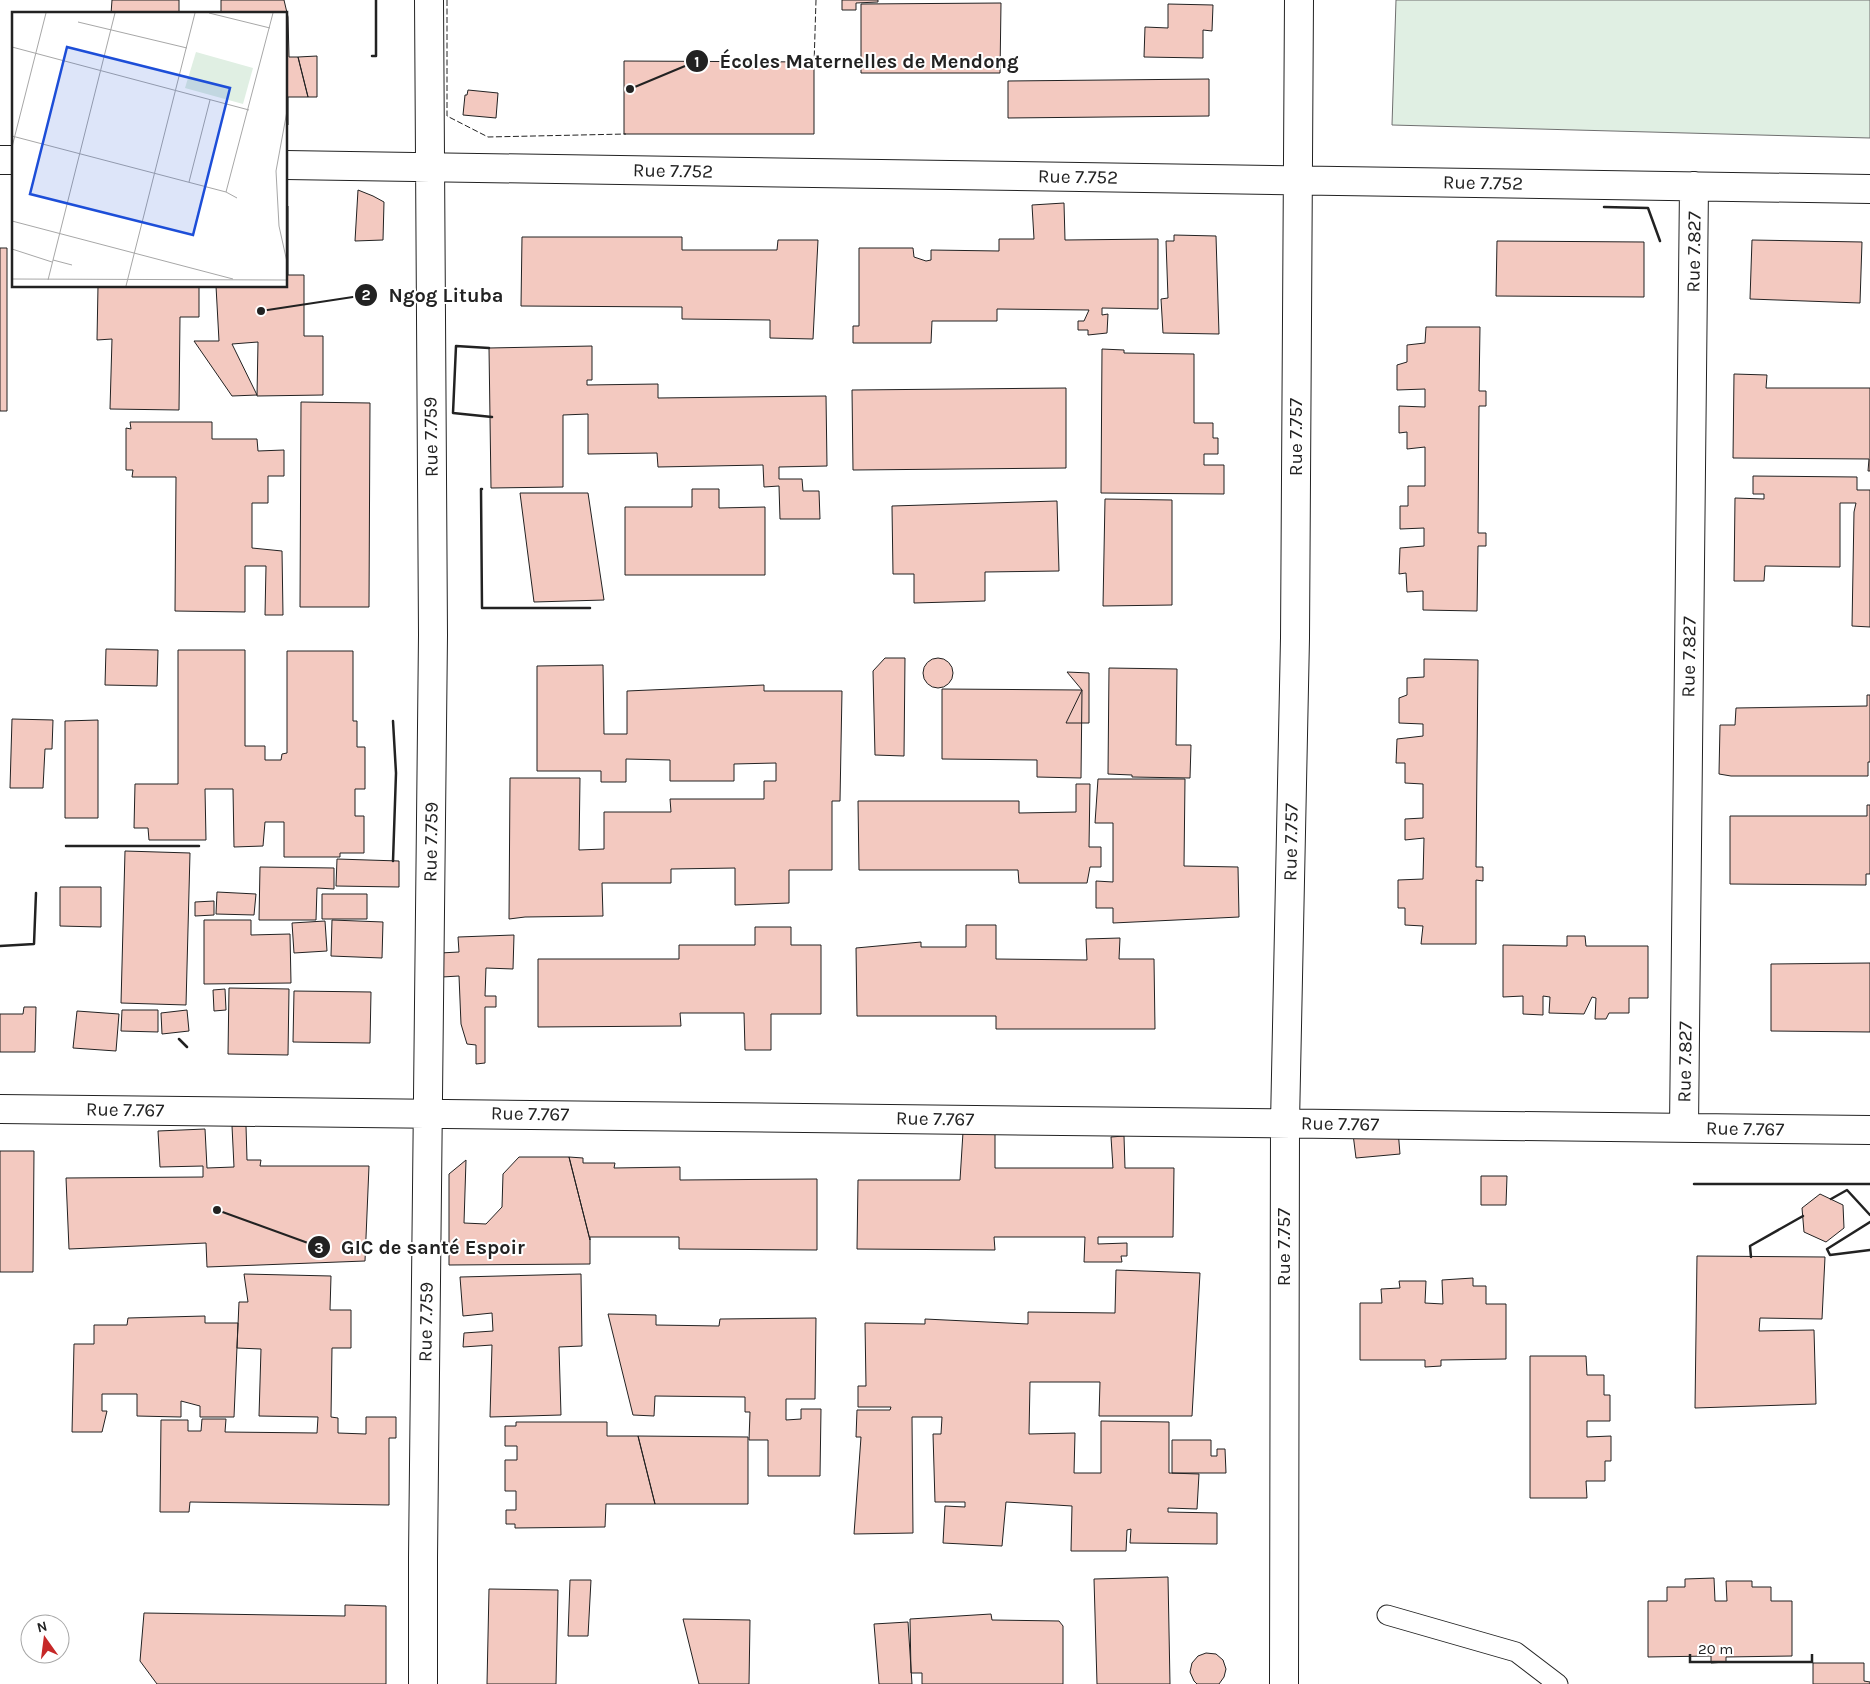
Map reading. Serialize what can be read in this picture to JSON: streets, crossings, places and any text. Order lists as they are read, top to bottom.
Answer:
{
  "streets": {
    "street": [
      "Rue 7.752",
      "Rue 7.827",
      "Rue 7.759",
      "Rue 7.757",
      "Rue 7.767"
    ]
  },
  "crossings": [
    ["Rue 7.752", "Rue 7.827"],
    ["Rue 7.752", "Rue 7.759"],
    ["Rue 7.752", "Rue 7.757"],
    ["Rue 7.827", "Rue 7.767"],
    ["Rue 7.759", "Rue 7.767"],
    ["Rue 7.757", "Rue 7.767"]
  ],
  "places": ["Écoles Maternelles de Mendong", "Ngog Lituba", "GIC de santé Espoir"],
  "scale_bar": "20 m",
  "north": "top"
}
